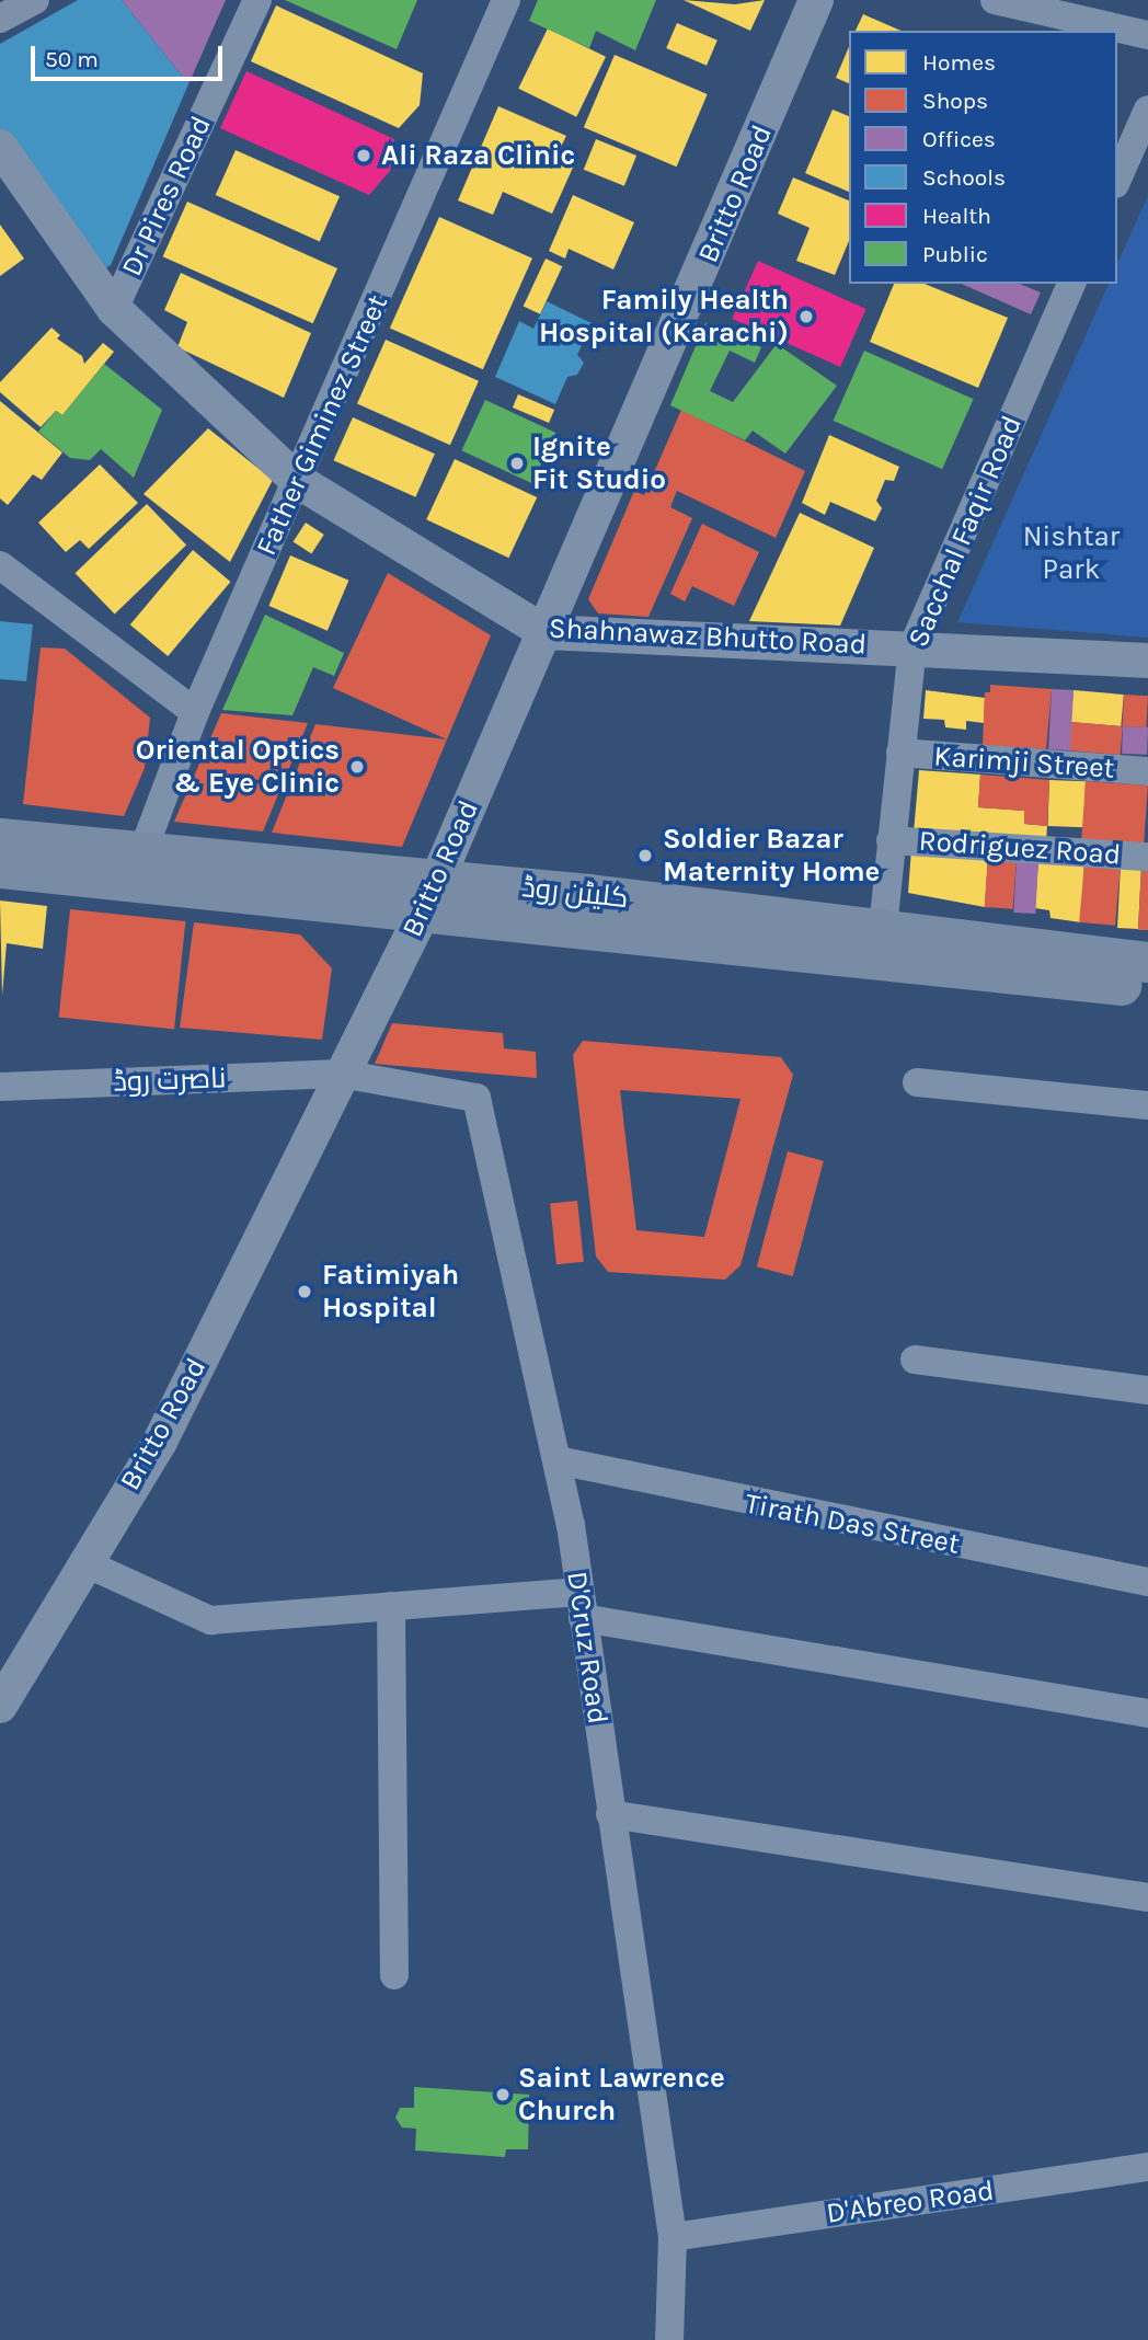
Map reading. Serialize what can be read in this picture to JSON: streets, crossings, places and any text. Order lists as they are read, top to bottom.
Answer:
{
  "streets": {
    "main road": ["کلیٹن روڈ"],
    "street": [
      "Britto Road",
      "Dr Pires Road",
      "Father Giminez Street",
      "Sacchal Faqir Road",
      "Shahnawaz Bhutto Road",
      "Karimji Street",
      "Rodriguez Road",
      "ناصرت روڈ",
      "Tirath Das Street",
      "D'Cruz Road",
      "D'Abreo Road"
    ]
  },
  "crossings": [
    ["Britto Road", "Shahnawaz Bhutto Road"],
    ["Britto Road", "کلیٹن روڈ"],
    ["Britto Road", "ناصرت روڈ"],
    ["Britto Road", "D'Cruz Road"],
    ["Dr Pires Road", "Shahnawaz Bhutto Road"],
    ["Father Giminez Street", "Shahnawaz Bhutto Road"],
    ["Father Giminez Street", "کلیٹن روڈ"],
    ["Sacchal Faqir Road", "Shahnawaz Bhutto Road"],
    ["Sacchal Faqir Road", "Karimji Street"],
    ["Sacchal Faqir Road", "Rodriguez Road"],
    ["Sacchal Faqir Road", "کلیٹن روڈ"],
    ["ناصرت روڈ", "D'Cruz Road"],
    ["Tirath Das Street", "D'Cruz Road"],
    ["D'Cruz Road", "D'Abreo Road"]
  ],
  "parks": ["Nishtar Park"],
  "places": [
    "Ali Raza Clinic",
    "Family Health Hospital (Karachi)",
    "Ignite Fit Studio",
    "Oriental Optics & Eye Clinic",
    "Soldier Bazar Maternity Home",
    "Fatimiyah Hospital",
    "Saint Lawrence Church"
  ],
  "legend": [
    "Homes",
    "Shops",
    "Offices",
    "Schools",
    "Health",
    "Public"
  ],
  "scale_bar": "50 m"
}
